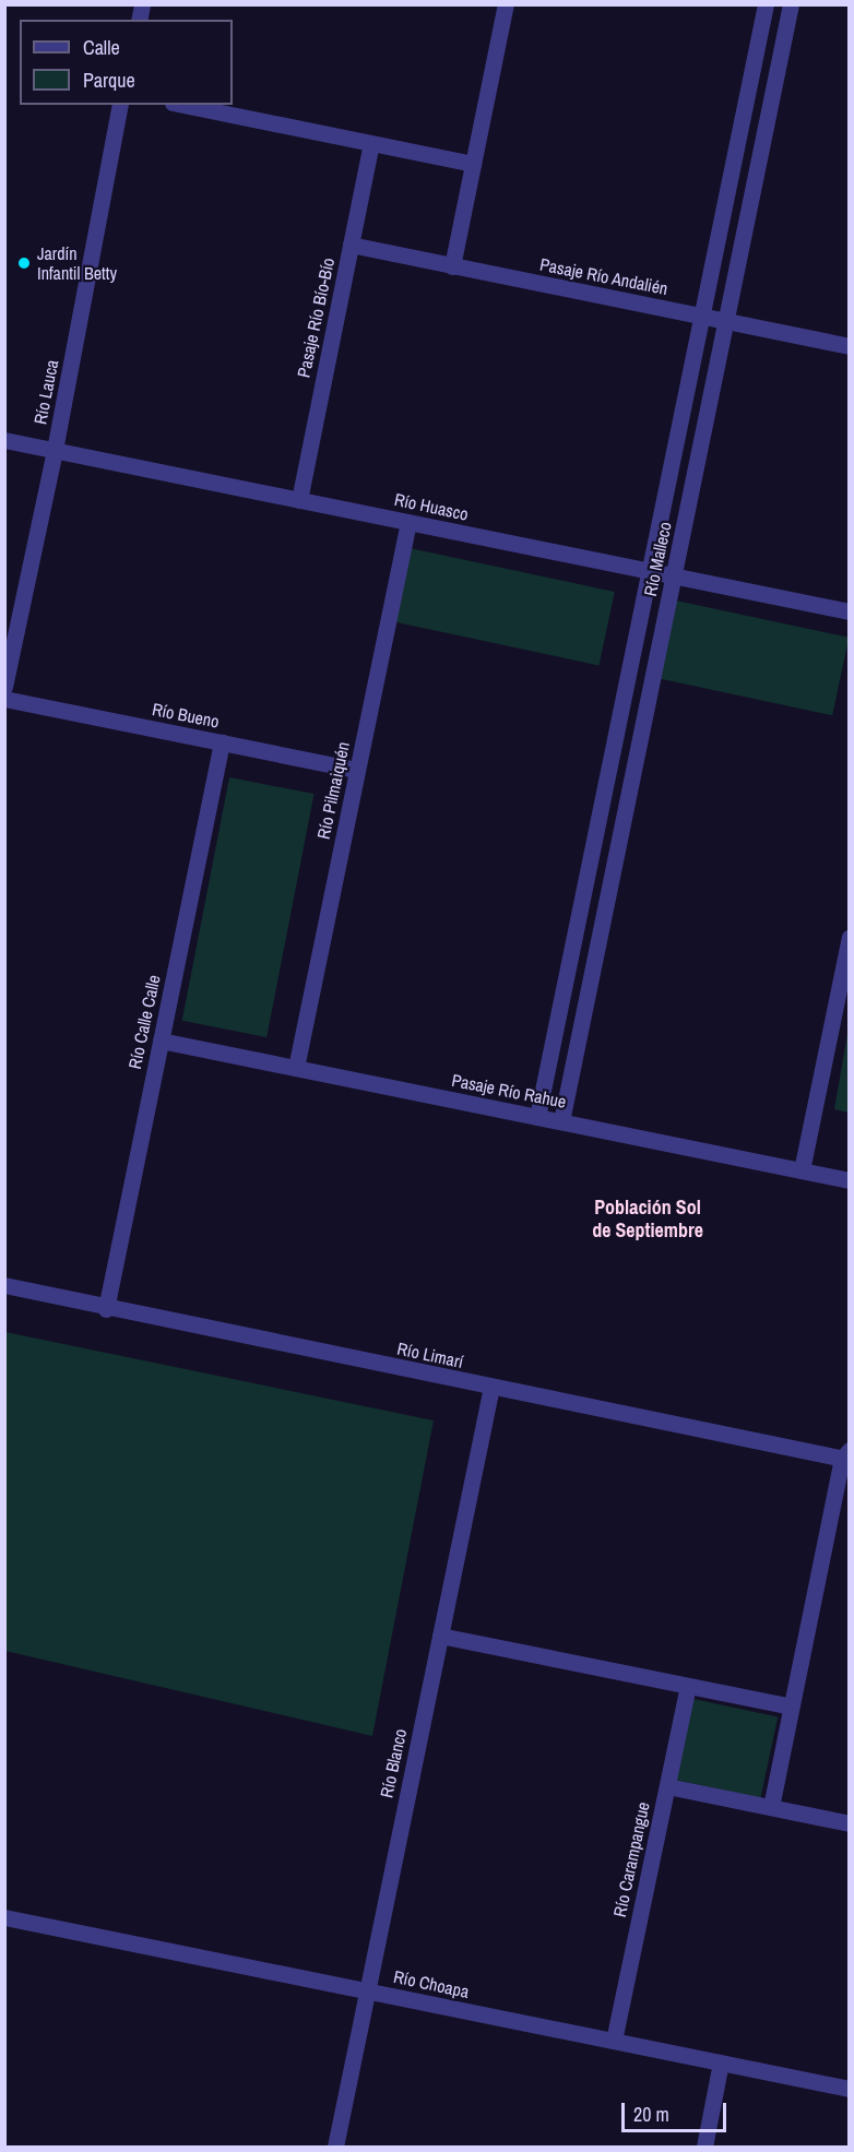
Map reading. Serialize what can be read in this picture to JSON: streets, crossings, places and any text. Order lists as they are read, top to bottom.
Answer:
{
  "streets": {
    "street": [
      "Pasaje Río Andalién",
      "Pasaje Río Bío-Bío",
      "Río Lauca",
      "Río Huasco",
      "Río Malleco",
      "Río Bueno",
      "Río Pilmaiquén",
      "Río Calle Calle",
      "Pasaje Río Rahue",
      "Río Limarí",
      "Río Blanco",
      "Río Carampangue",
      "Río Choapa"
    ]
  },
  "crossings": [
    ["Pasaje Río Andalién", "Pasaje Río Bío-Bío"],
    ["Pasaje Río Andalién", "Río Malleco"],
    ["Pasaje Río Bío-Bío", "Río Huasco"],
    ["Río Lauca", "Río Huasco"],
    ["Río Huasco", "Río Malleco"],
    ["Río Huasco", "Río Pilmaiquén"],
    ["Río Malleco", "Pasaje Río Rahue"],
    ["Río Bueno", "Río Pilmaiquén"],
    ["Río Bueno", "Río Calle Calle"],
    ["Río Pilmaiquén", "Pasaje Río Rahue"],
    ["Río Calle Calle", "Pasaje Río Rahue"],
    ["Río Calle Calle", "Río Limarí"],
    ["Río Limarí", "Río Blanco"],
    ["Río Blanco", "Río Choapa"],
    ["Río Carampangue", "Río Choapa"]
  ],
  "districts": ["Población Sol de Septiembre"],
  "places": ["Jardín Infantil Betty"],
  "legend": ["Calle", "Parque"],
  "scale_bar": "20 m"
}
